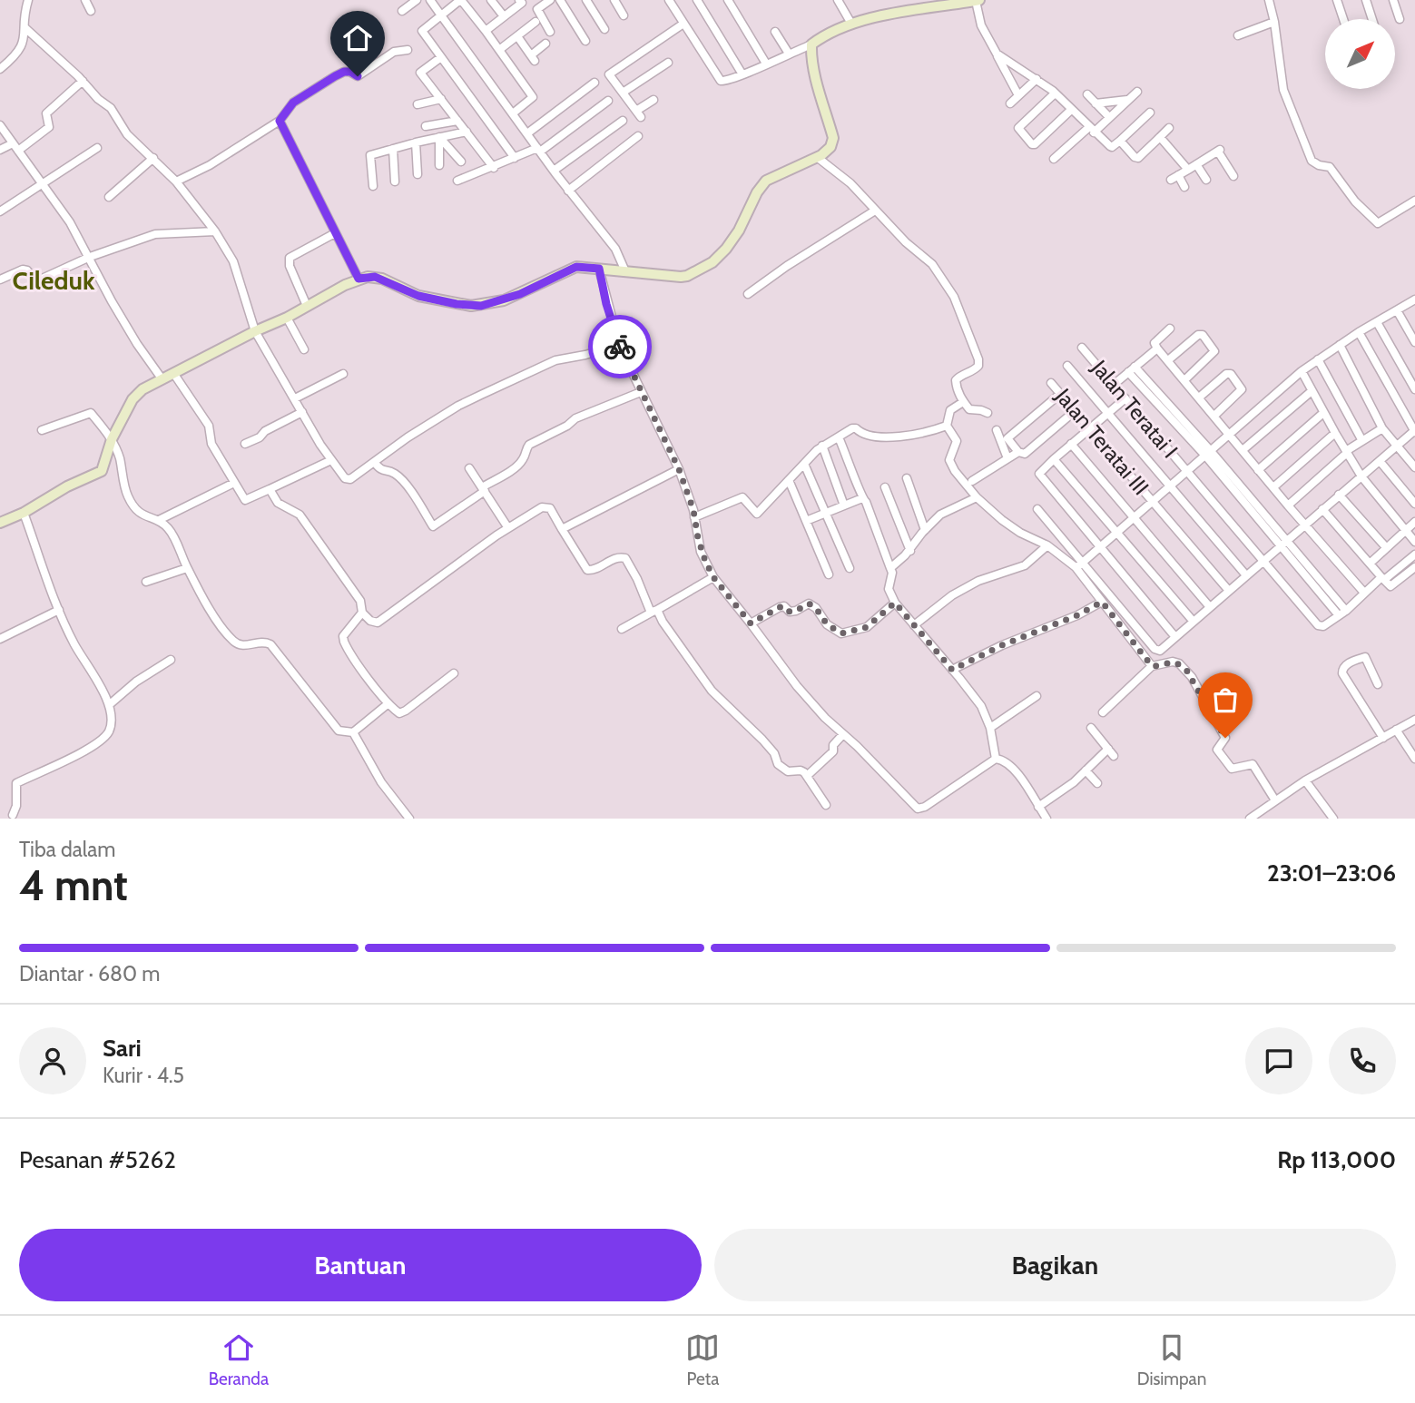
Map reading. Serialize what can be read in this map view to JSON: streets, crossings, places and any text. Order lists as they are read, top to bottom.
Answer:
{
  "streets": {
    "street": ["Jalan Teratai I", "Jalan Teratai III"]
  },
  "districts": ["Cileduk"],
  "north": "top right",
  "page": {
    "heading": ["4 mnt", "Tiba dalam", "23:01–23:06"],
    "panel": [
      "Sari",
      "Kurir · 4.5",
      "Pesanan #5262",
      "Rp 113,000"
    ],
    "bar": "Diantar · 680 m",
    "buttons": ["Bantuan", "Bagikan"],
    "tabs": ["Beranda", "Peta", "Disimpan"]
  }
}
